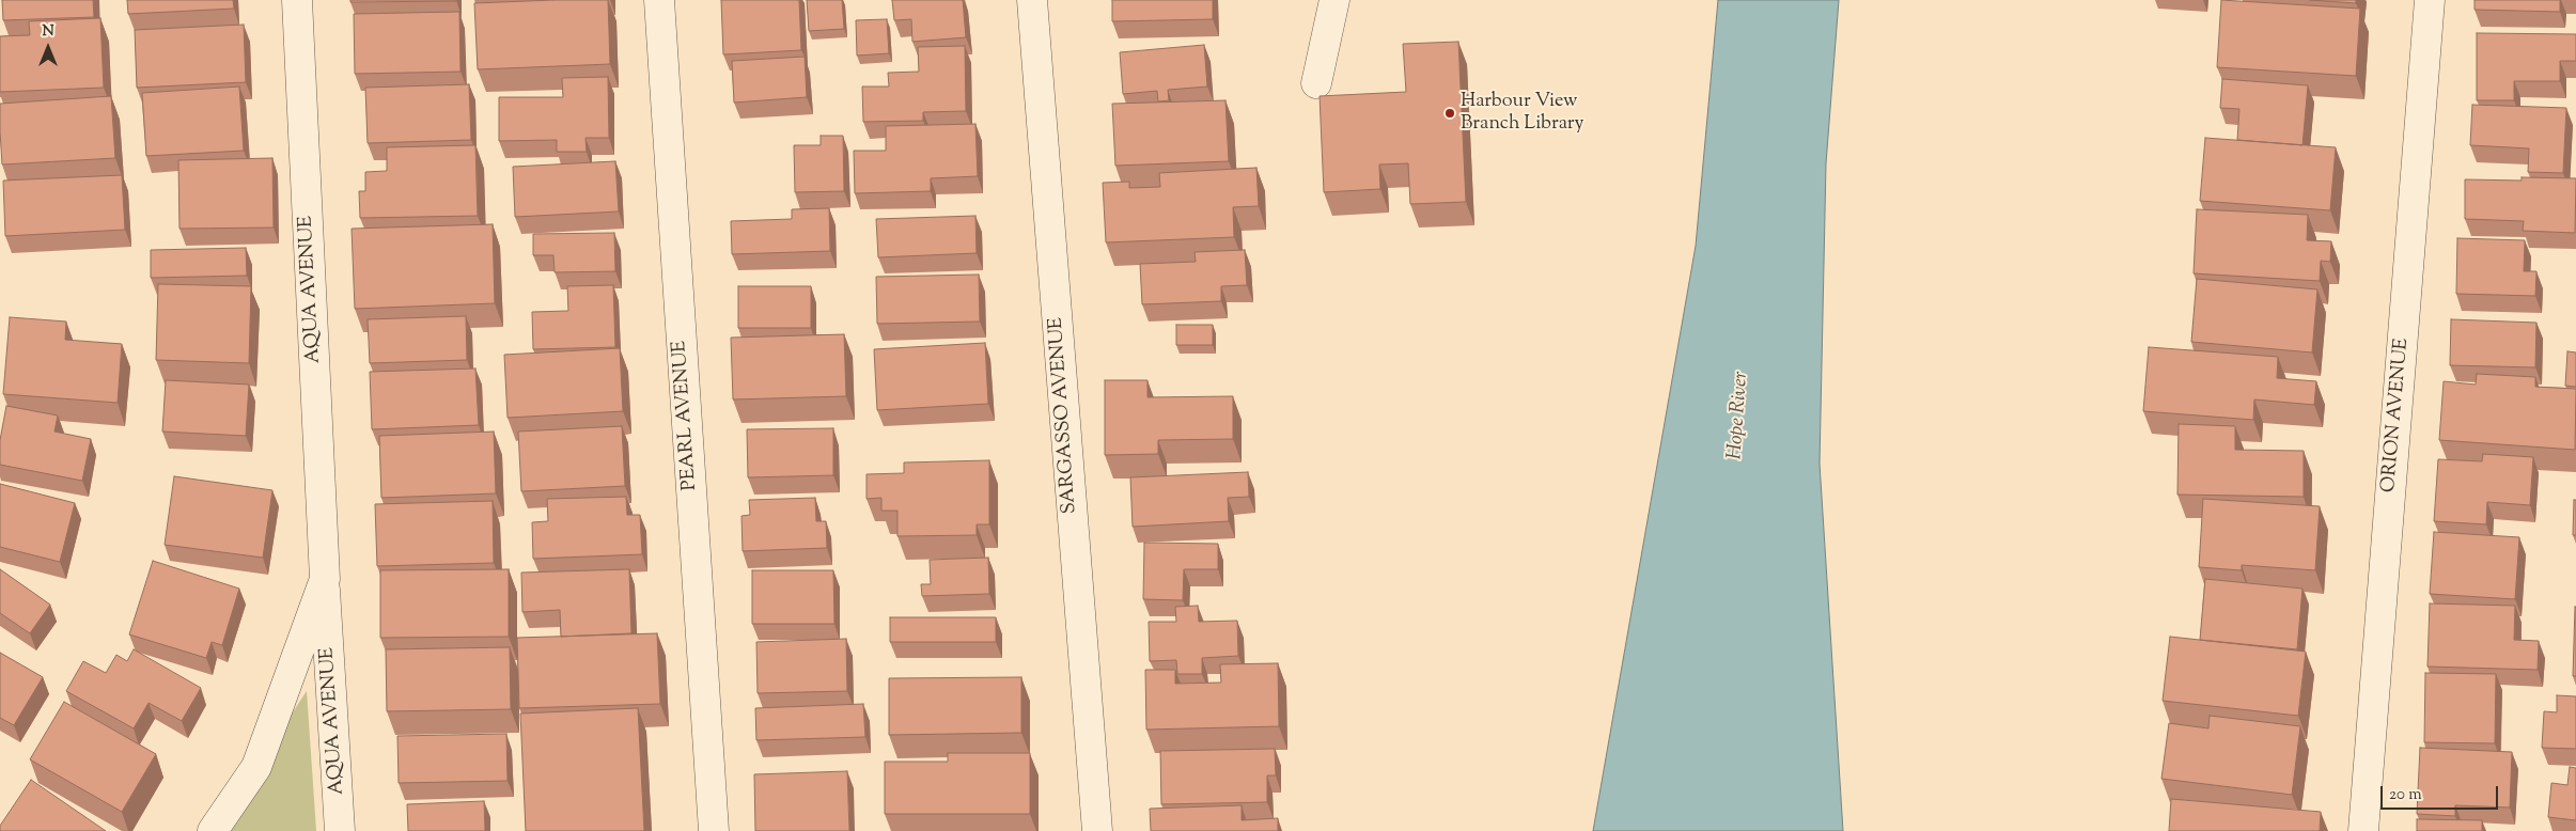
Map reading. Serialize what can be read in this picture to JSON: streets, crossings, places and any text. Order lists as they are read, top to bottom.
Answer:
{
  "streets": {
    "street": [
      "AQUA AVENUE",
      "PEARL AVENUE",
      "SARGASSO AVENUE",
      "ORION AVENUE"
    ]
  },
  "water": ["Hope River"],
  "places": ["Harbour View Branch Library"],
  "scale_bar": "20 m",
  "north": "top"
}
